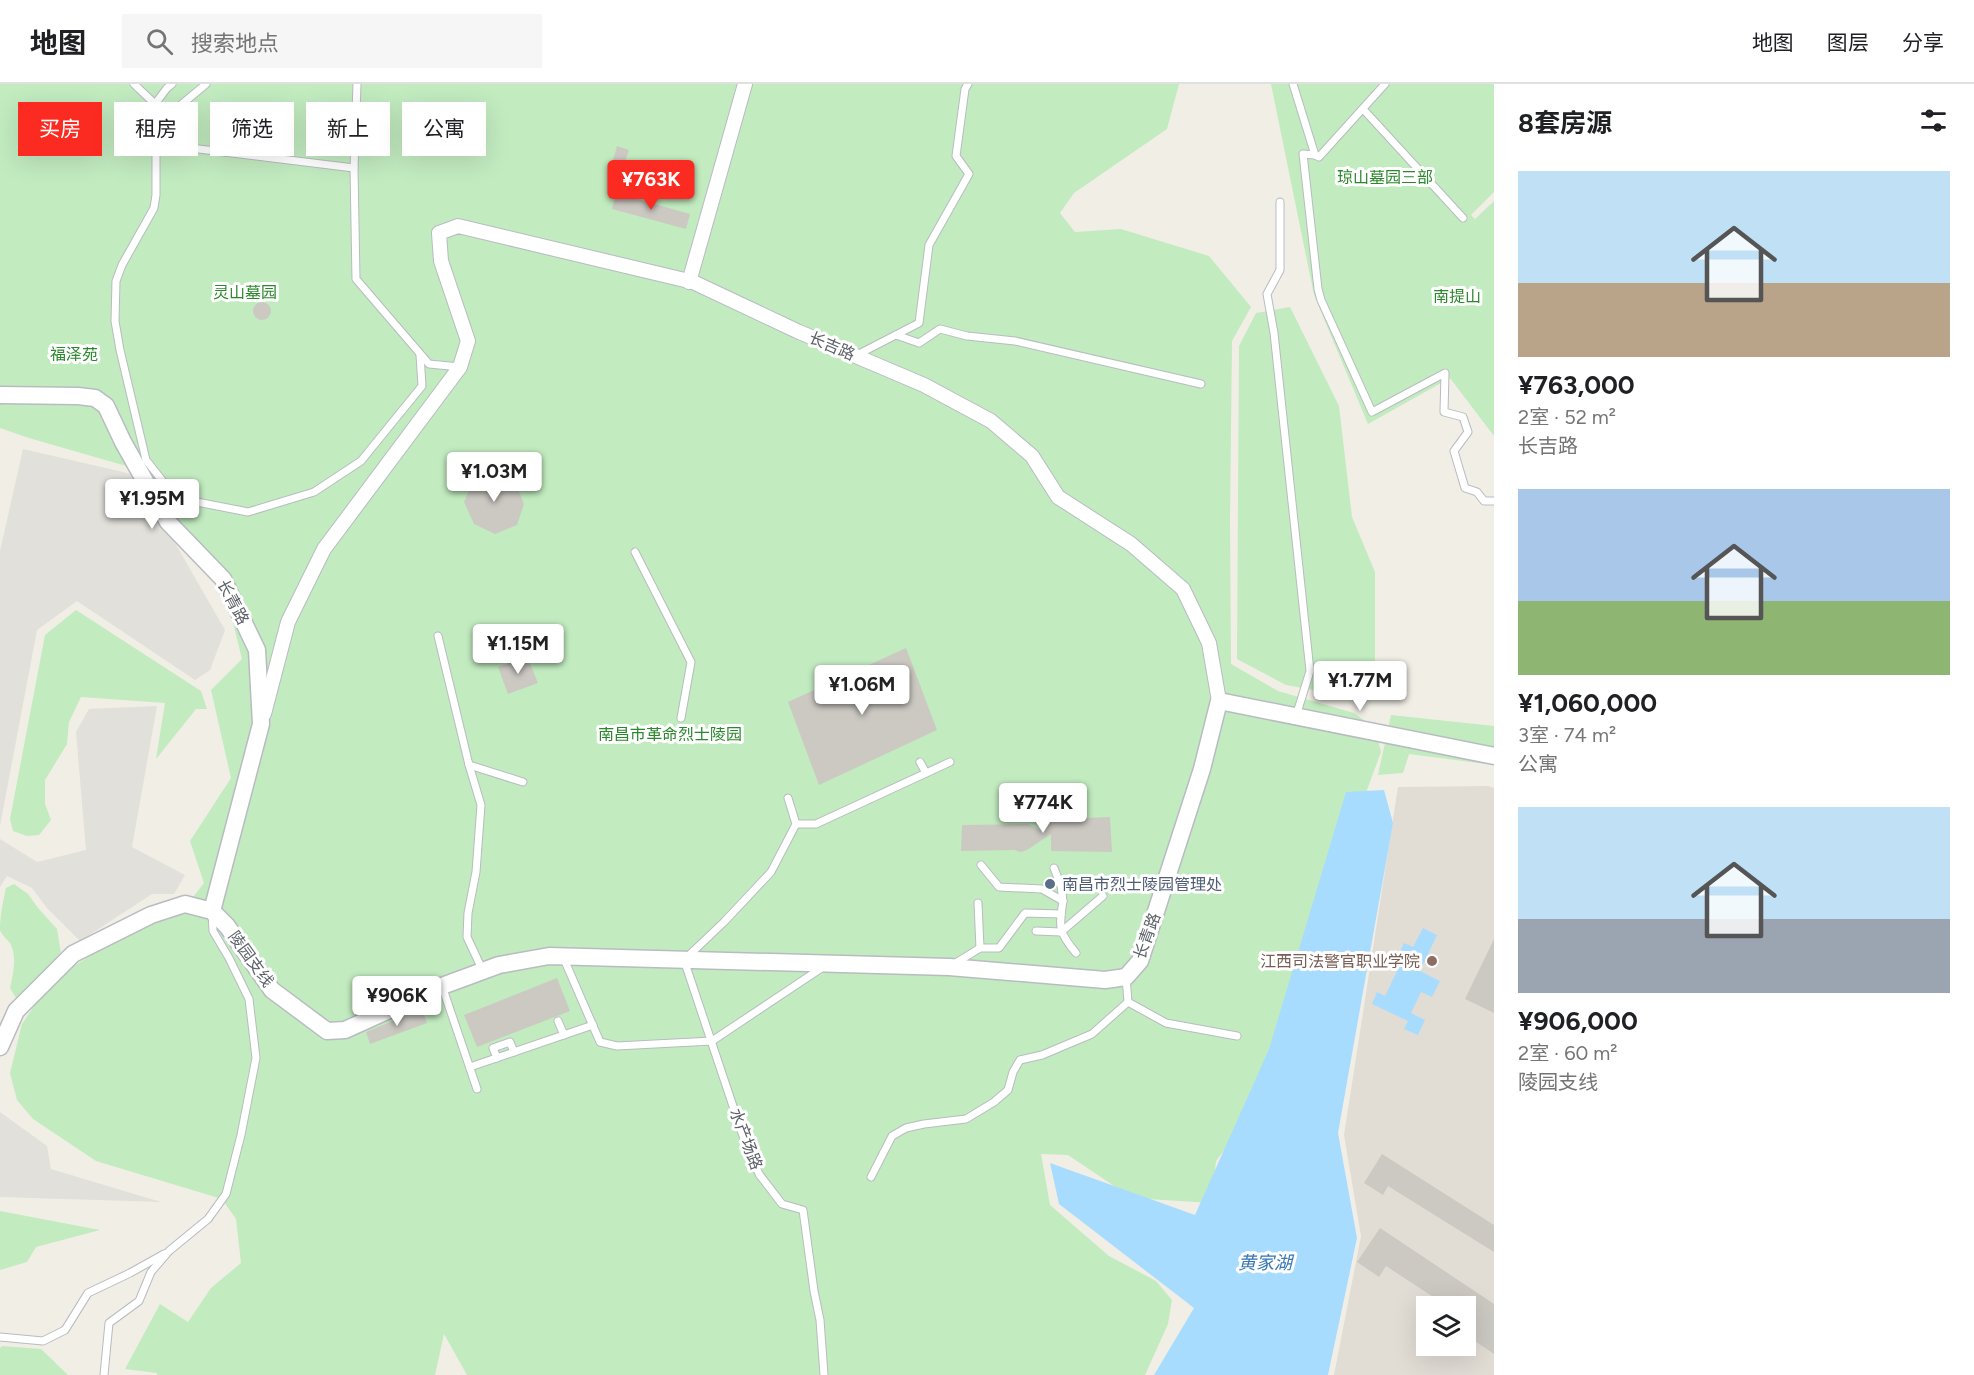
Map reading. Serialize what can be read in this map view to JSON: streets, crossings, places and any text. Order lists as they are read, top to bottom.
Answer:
{
  "streets": {
    "street": ["长吉路", "长青路", "陵园支线"],
    "lane": ["水产场路"]
  },
  "crossings": [
    ["长吉路", "长青路"],
    ["长青路", "陵园支线"],
    ["长青路", "水产场路"],
    ["陵园支线", "水产场路"]
  ],
  "water": ["黄家湖"],
  "parks": [
    "琼山墓园三部",
    "灵山墓园",
    "南提山",
    "福泽苑",
    "南昌市革命烈士陵园"
  ],
  "places": ["南昌市烈士陵园管理处", "江西司法警官职业学院"],
  "page": {
    "header": "地图",
    "search": "搜索地点",
    "nav": ["地图", "图层", "分享"],
    "heading": "8套房源",
    "chip": [
      "买房",
      "租房",
      "筛选",
      "新上",
      "公寓"
    ],
    "list": [
      {
        "name": "¥763,000",
        "note": "2室 · 52 m² · 长吉路"
      },
      {
        "name": "¥1,060,000",
        "note": "3室 · 74 m² · 公寓"
      },
      {
        "name": "¥906,000",
        "note": "2室 · 60 m² · 陵园支线"
      }
    ],
    "price": [
      "¥763K",
      "¥1.03M",
      "¥1.95M",
      "¥1.15M",
      "¥1.77M",
      "¥1.06M",
      "¥774K",
      "¥906K"
    ]
  }
}
